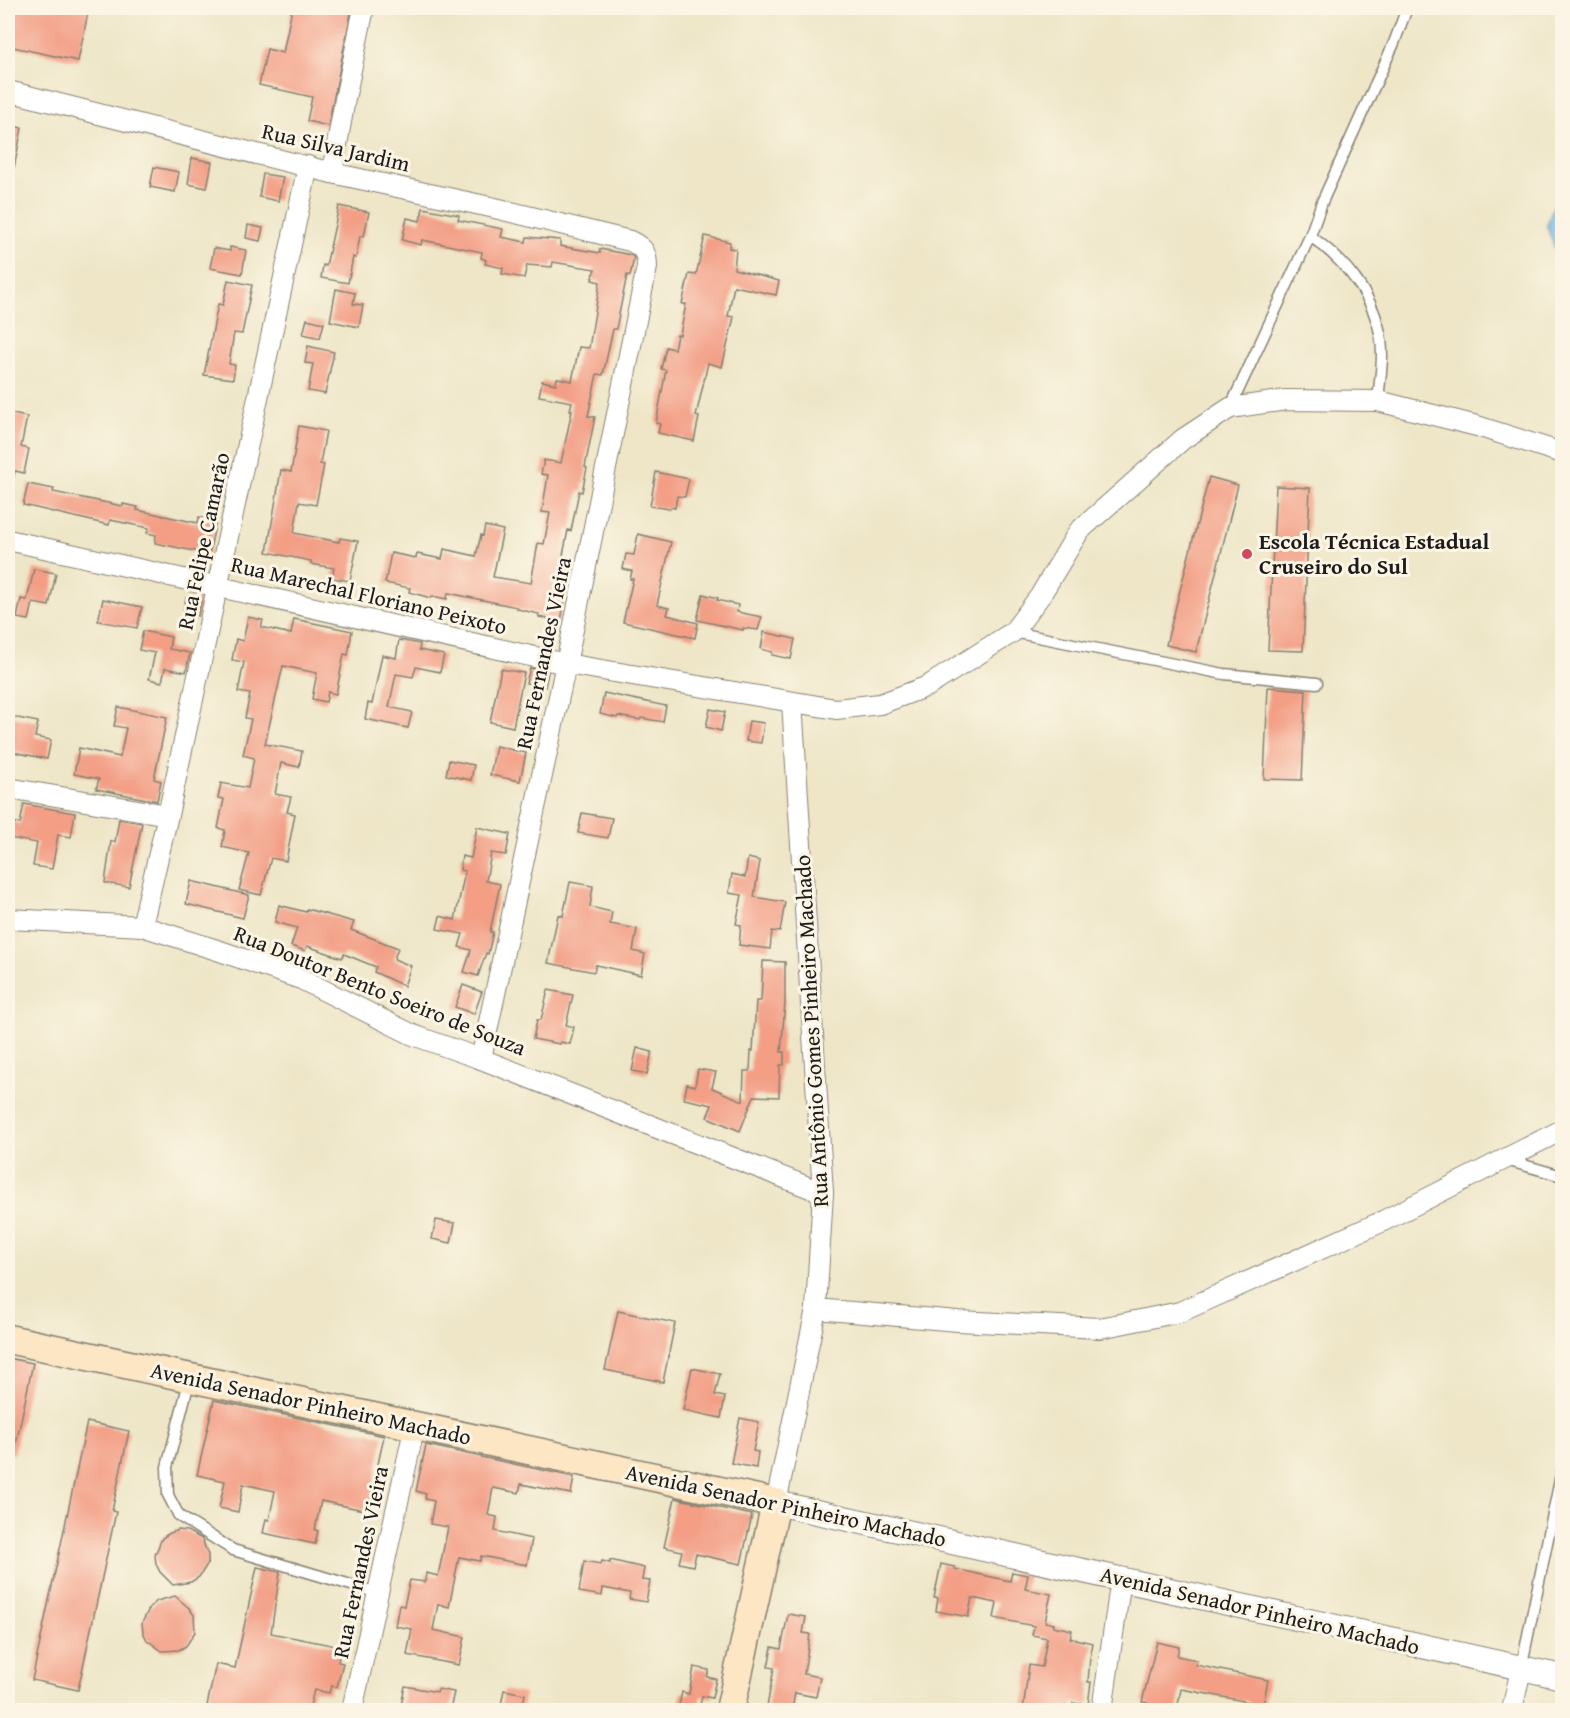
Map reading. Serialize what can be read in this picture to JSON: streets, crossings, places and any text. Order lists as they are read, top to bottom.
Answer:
{
  "streets": {
    "main road": ["Rua Antônio Gomes Pinheiro Machado", "Avenida Senador Pinheiro Machado"],
    "street": [
      "Rua Silva Jardim",
      "Rua Felipe Camarão",
      "Rua Marechal Floriano Peixoto",
      "Rua Fernandes Vieira",
      "Rua Doutor Bento Soeiro de Souza"
    ]
  },
  "crossings": [
    ["Rua Silva Jardim", "Rua Felipe Camarão"],
    ["Rua Silva Jardim", "Rua Fernandes Vieira"],
    ["Rua Felipe Camarão", "Rua Marechal Floriano Peixoto"],
    ["Rua Felipe Camarão", "Rua Doutor Bento Soeiro de Souza"],
    ["Rua Marechal Floriano Peixoto", "Rua Fernandes Vieira"],
    ["Rua Marechal Floriano Peixoto", "Rua Antônio Gomes Pinheiro Machado"],
    ["Rua Fernandes Vieira", "Rua Doutor Bento Soeiro de Souza"],
    ["Rua Fernandes Vieira", "Avenida Senador Pinheiro Machado"],
    ["Rua Doutor Bento Soeiro de Souza", "Rua Antônio Gomes Pinheiro Machado"],
    ["Rua Antônio Gomes Pinheiro Machado", "Avenida Senador Pinheiro Machado"]
  ],
  "places": ["Escola Técnica Estadual Cruseiro do Sul"]
}
